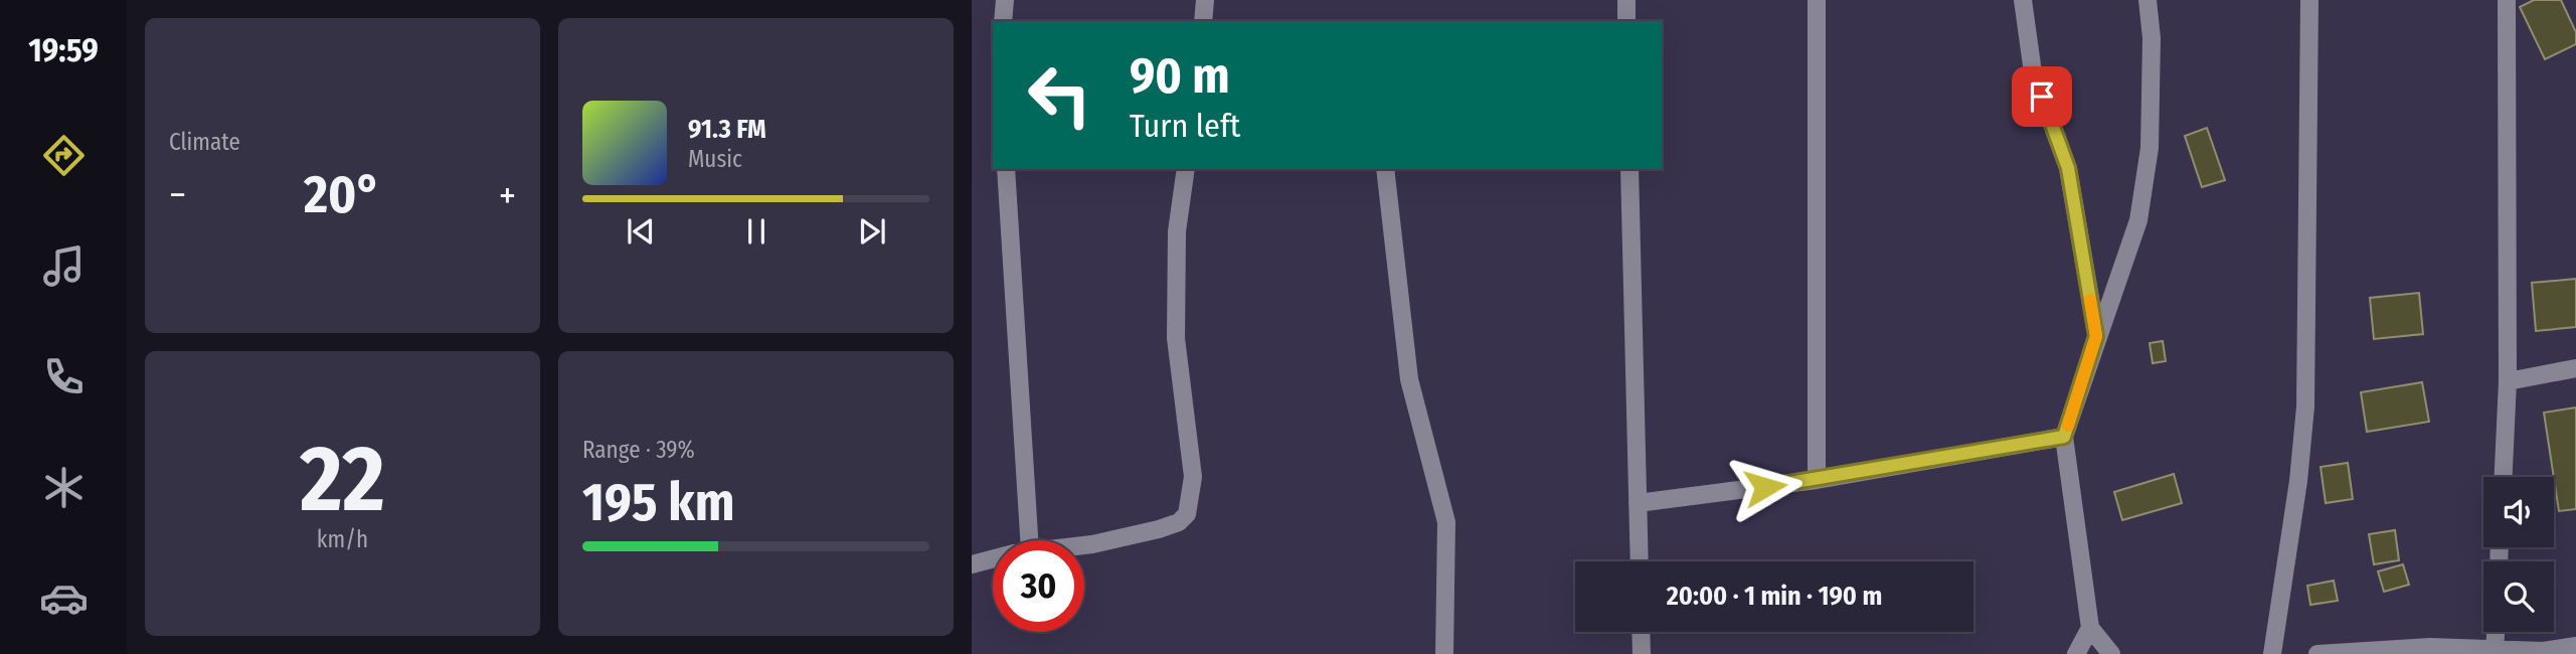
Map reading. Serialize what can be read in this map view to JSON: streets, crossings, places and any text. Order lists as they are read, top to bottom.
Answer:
{
  "page": {
    "tabs": "19:59",
    "tile": [
      "Climate",
      ["22", "km/h"],
      ["Range · 39%", "195 km"]
    ],
    "turn": ["90 m", "Turn left"],
    "song": ["91.3 FM", "Music"],
    "heat": ["−", "20°", "+"],
    "limit": "30",
    "trip": "20:00 · 1 min · 190 m"
  }
}
